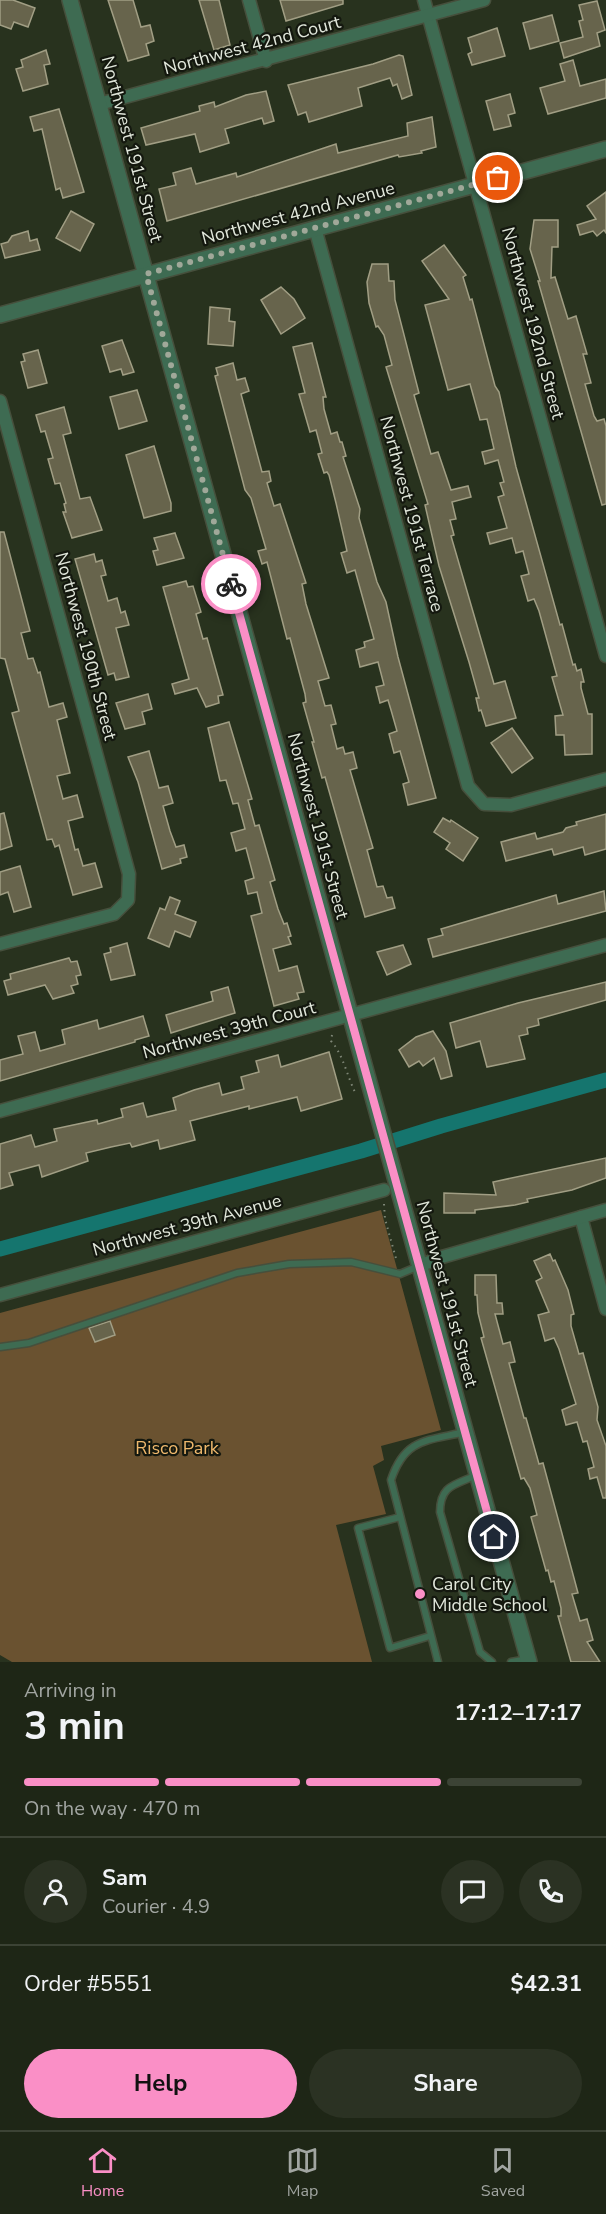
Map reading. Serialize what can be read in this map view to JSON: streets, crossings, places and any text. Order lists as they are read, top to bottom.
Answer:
{
  "streets": {
    "street": [
      "Northwest 42nd Court",
      "Northwest 191st Street",
      "Northwest 42nd Avenue",
      "Northwest 192nd Street",
      "Northwest 191st Terrace",
      "Northwest 190th Street",
      "Northwest 39th Court",
      "Northwest 39th Avenue"
    ]
  },
  "crossings": [
    ["Northwest 42nd Court", "Northwest 191st Street"],
    ["Northwest 42nd Court", "Northwest 192nd Street"],
    ["Northwest 191st Street", "Northwest 42nd Avenue"],
    ["Northwest 191st Street", "Northwest 39th Court"],
    ["Northwest 42nd Avenue", "Northwest 192nd Street"],
    ["Northwest 42nd Avenue", "Northwest 191st Terrace"]
  ],
  "parks": ["Risco Park"],
  "places": ["Carol City Middle School"],
  "page": {
    "heading": ["3 min", "Arriving in", "17:12–17:17"],
    "panel": [
      "Sam",
      "Courier · 4.9",
      "Order #5551",
      "$42.31"
    ],
    "bar": "On the way · 470 m",
    "buttons": ["Help", "Share"],
    "tabs": ["Home", "Map", "Saved"]
  }
}
